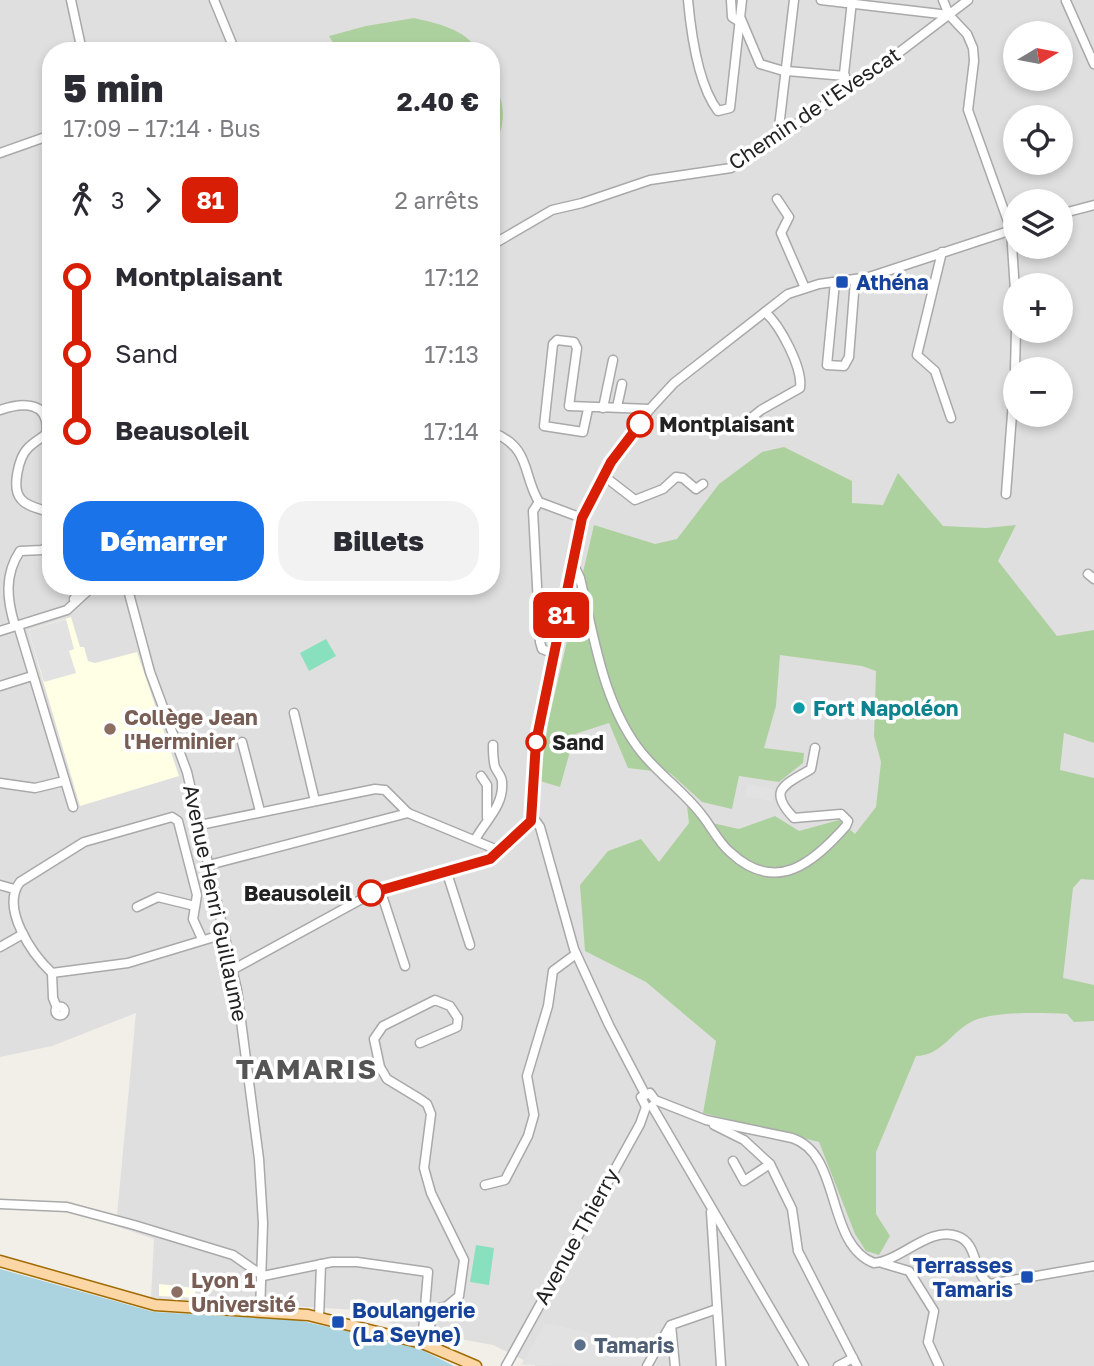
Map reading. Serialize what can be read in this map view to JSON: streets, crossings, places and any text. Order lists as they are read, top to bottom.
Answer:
{
  "streets": {
    "street": ["Chemin de l'Evescat", "Avenue Henri Guillaume", "Avenue Thierry"]
  },
  "districts": ["TAMARIS"],
  "places": {
    "transit": ["Athéna", "Terrasses Tamaris", "Boulangerie (La Seyne)"],
    "other": [
      "Montplaisant",
      "Fort Napoléon",
      "Collège Jean l'Herminier",
      "Sand",
      "Beausoleil",
      "Lyon 1 Université",
      "Tamaris"
    ]
  },
  "lines": ["bus line 81"],
  "north": "right",
  "page": {
    "on_map": "81",
    "map_buttons": ["+", "−"],
    "heading": ["5 min", "17:09 – 17:14 · Bus", "2.40 €"],
    "legs": ["3", "81", "2 arrêts"],
    "list": [
      {
        "name": "Montplaisant",
        "value": "17:12"
      },
      {
        "name": "Sand",
        "value": "17:13"
      },
      {
        "name": "Beausoleil",
        "value": "17:14"
      }
    ],
    "buttons": ["Démarrer", "Billets"]
  }
}
